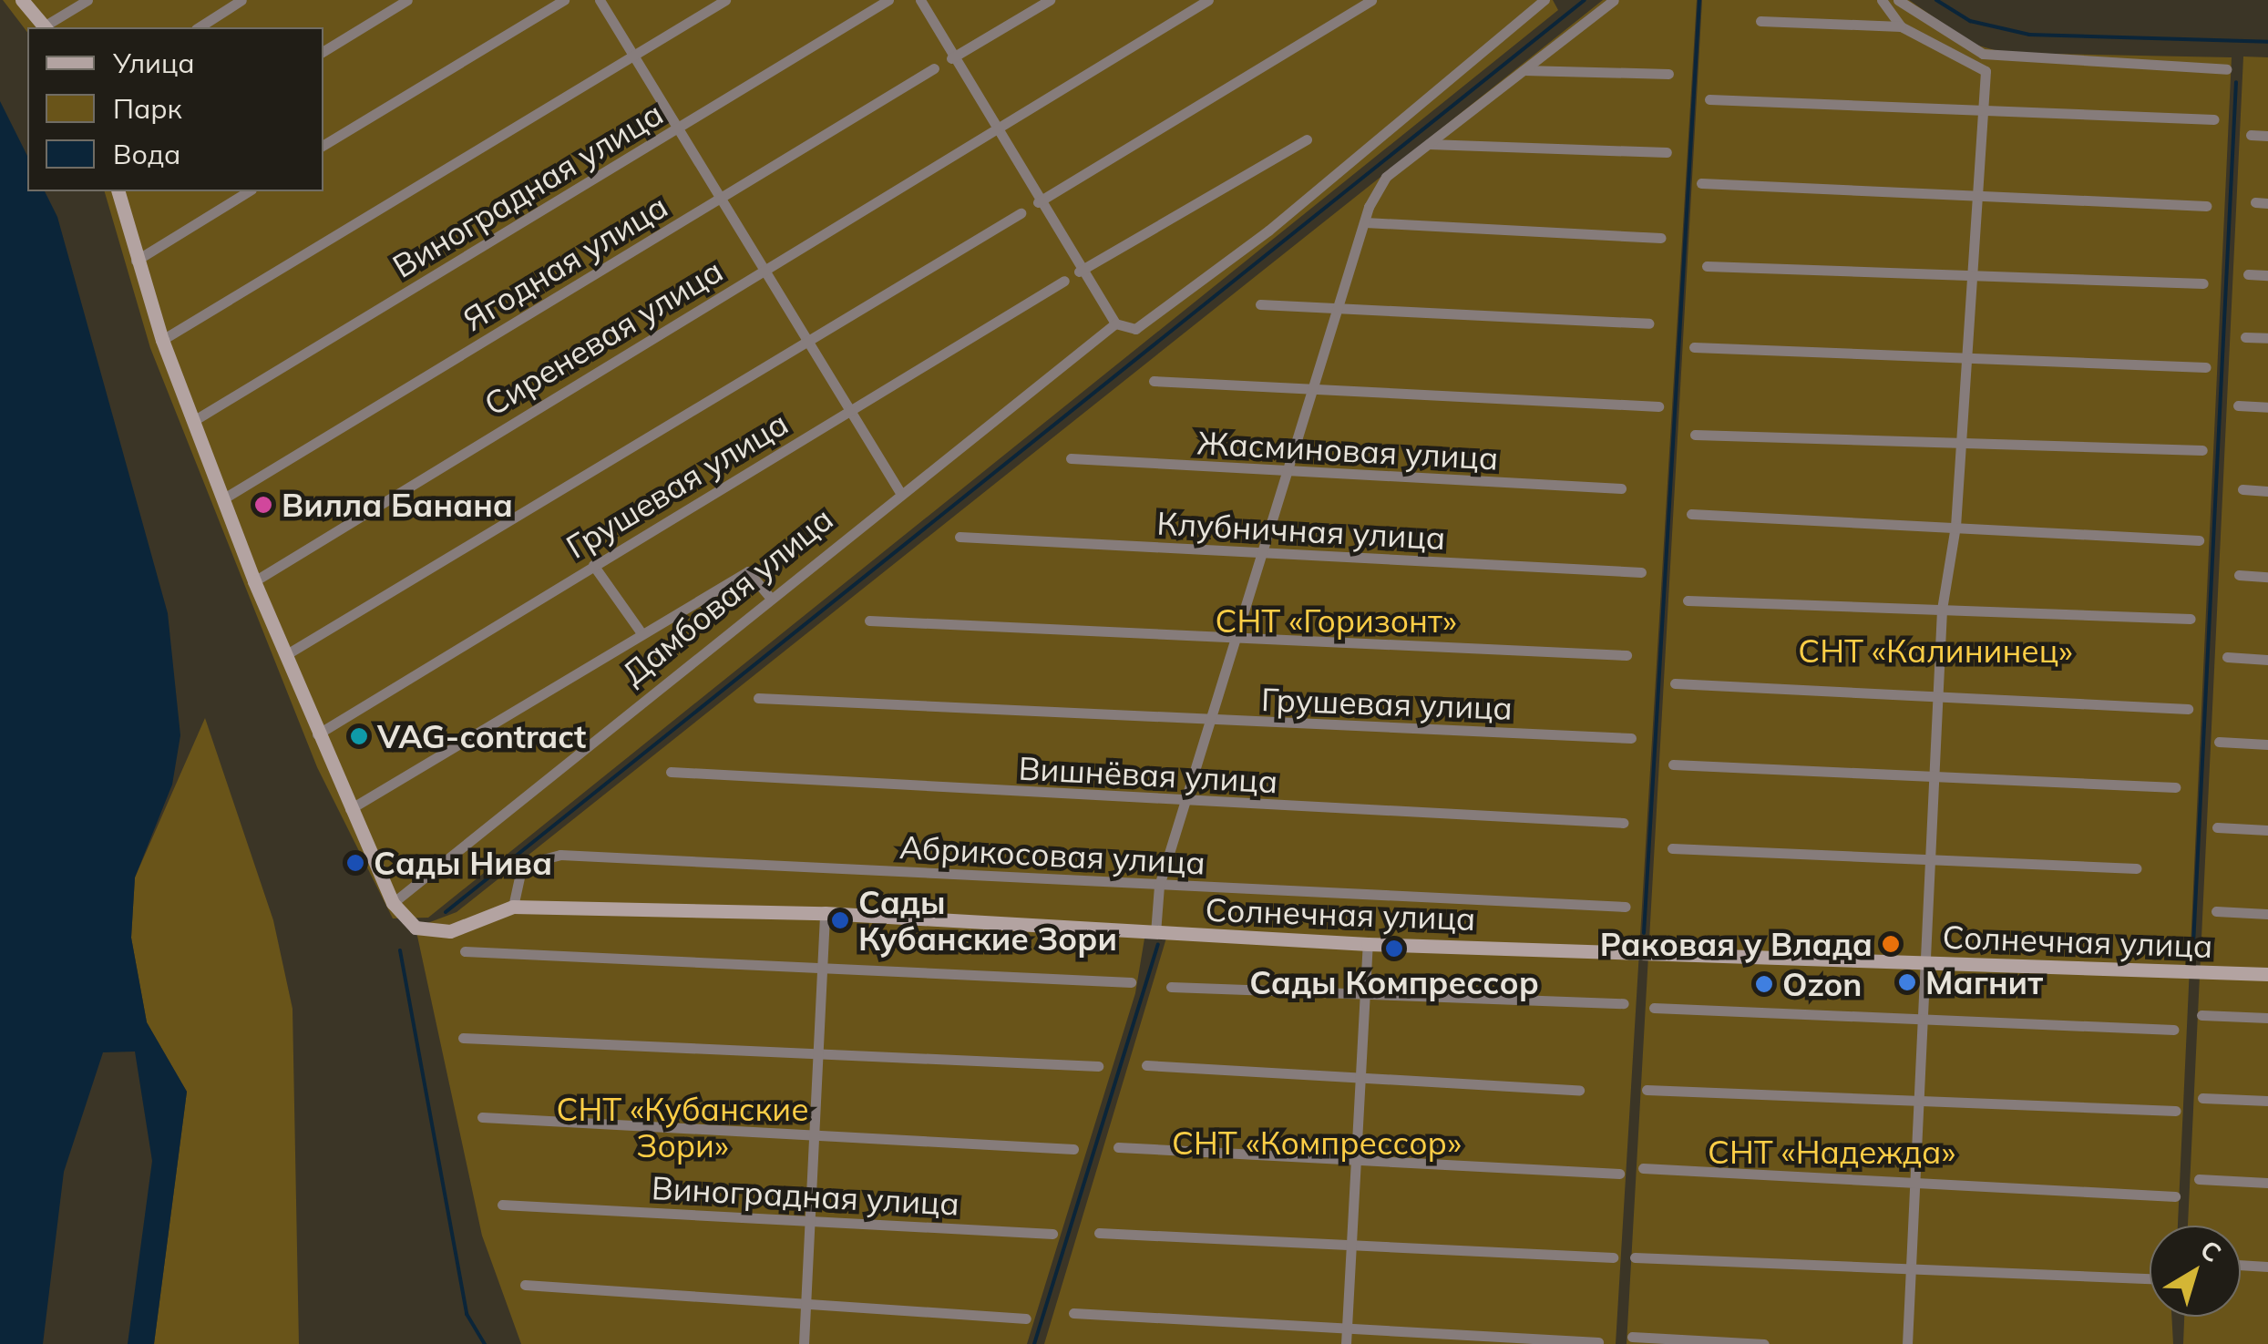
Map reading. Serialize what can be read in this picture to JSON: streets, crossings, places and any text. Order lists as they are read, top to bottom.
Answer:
{
  "streets": {
    "street": [
      "Виноградная улица",
      "Ягодная улица",
      "Сиреневая улица",
      "Жасминовая улица",
      "Грушевая улица",
      "Клубничная улица",
      "Дамбовая улица",
      "Вишнёвая улица",
      "Абрикосовая улица",
      "Солнечная улица"
    ]
  },
  "crossings": [
    ["Дамбовая улица", "Солнечная улица"],
    ["Абрикосовая улица", "Солнечная улица"]
  ],
  "parks": [
    "СНТ «Горизонт»",
    "СНТ «Калининец»",
    "СНТ «Кубанские Зори»",
    "СНТ «Компрессор»",
    "СНТ «Надежда»"
  ],
  "places": [
    "Вилла Банана",
    "VAG-contract",
    "Сады Нива",
    "Сады Кубанские Зори",
    "Раковая у Влада",
    "Сады Компрессор",
    "Магнит",
    "Ozon"
  ],
  "legend": ["Улица", "Парк", "Вода"],
  "north": "top right"
}
